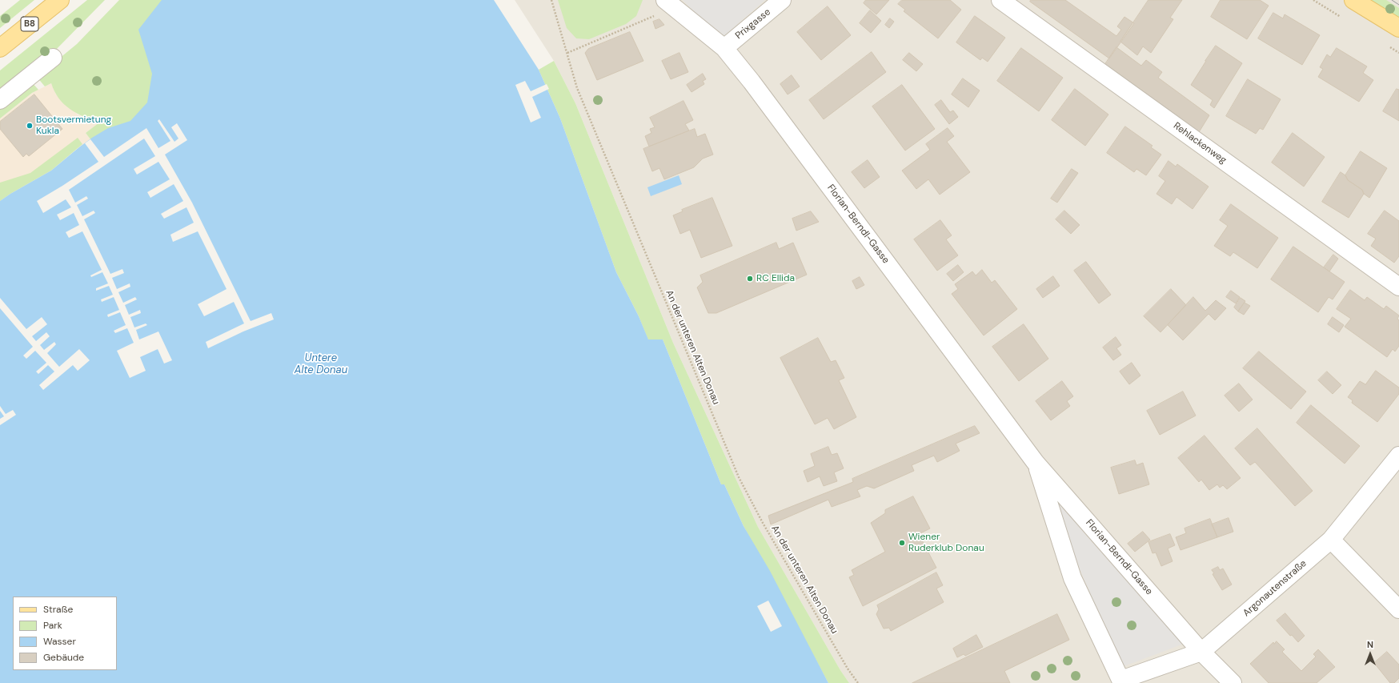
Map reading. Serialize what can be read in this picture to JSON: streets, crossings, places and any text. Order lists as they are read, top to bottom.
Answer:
{
  "streets": {
    "main road": ["B8"],
    "street": [
      "Prixgasse",
      "Rehlackenweg",
      "Florian-Berndl-Gasse",
      "Argonautenstraße"
    ],
    "path": ["An der unteren Alten Donau"]
  },
  "crossings": [
    ["Prixgasse", "Florian-Berndl-Gasse"],
    ["Florian-Berndl-Gasse", "Argonautenstraße"]
  ],
  "water": ["Untere Alte Donau"],
  "places": ["Bootsvermietung Kukla", "RC Ellida", "Wiener Ruderklub Donau"],
  "legend": [
    "Straße",
    "Park",
    "Wasser",
    "Gebäude"
  ],
  "north": "top"
}
